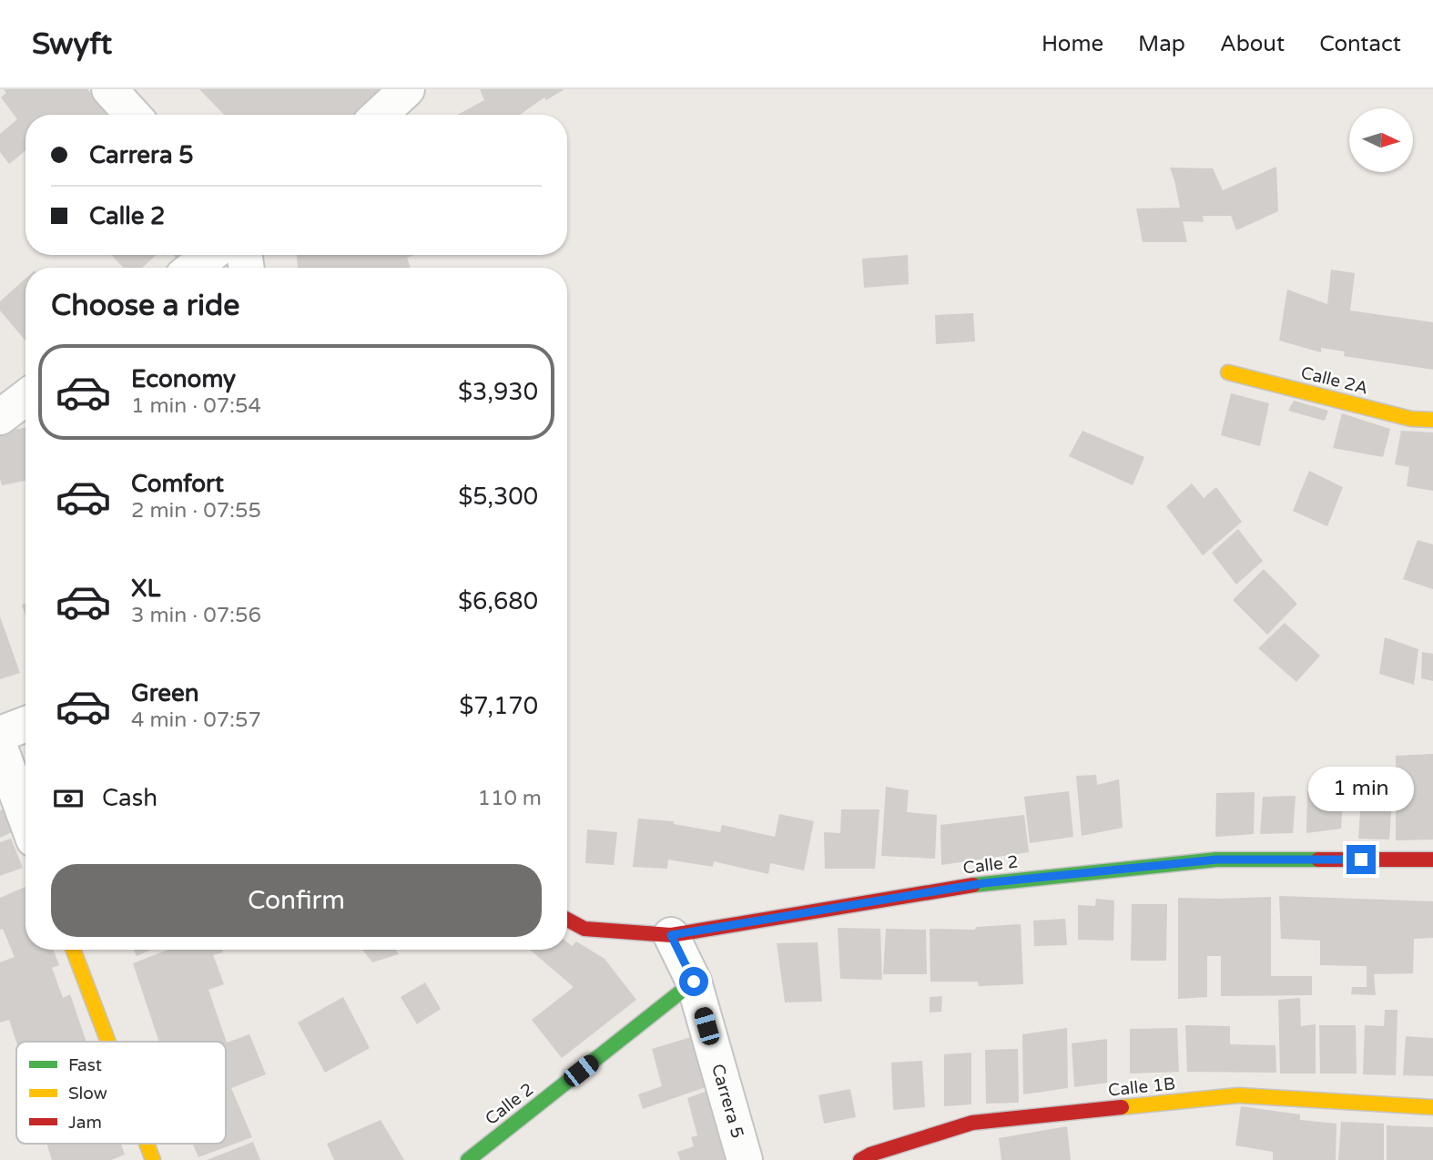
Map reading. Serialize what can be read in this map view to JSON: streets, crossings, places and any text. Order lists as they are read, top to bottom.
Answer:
{
  "streets": {
    "street": [
      "Calle 2A",
      "Calle 2",
      "Calle 1B",
      "Carrera 5"
    ]
  },
  "crossings": [
    ["Calle 2", "Carrera 5"]
  ],
  "legend": ["Fast", "Slow", "Jam"],
  "north": "right",
  "page": {
    "header": "Swyft",
    "nav": [
      "Home",
      "Map",
      "About",
      "Contact"
    ],
    "banner": ["Carrera 5", "Calle 2"],
    "heading": "Choose a ride",
    "list": [
      {
        "name": "Economy",
        "note": "1 min · 07:54",
        "value": "$3,930"
      },
      {
        "name": "Comfort",
        "note": "2 min · 07:55",
        "value": "$5,300"
      },
      {
        "name": "XL",
        "note": "3 min · 07:56",
        "value": "$6,680"
      },
      {
        "name": "Green",
        "note": "4 min · 07:57",
        "value": "$7,170"
      }
    ],
    "pay": ["Cash", "110 m"],
    "bubble": "1 min",
    "buttons": "Confirm"
  }
}
